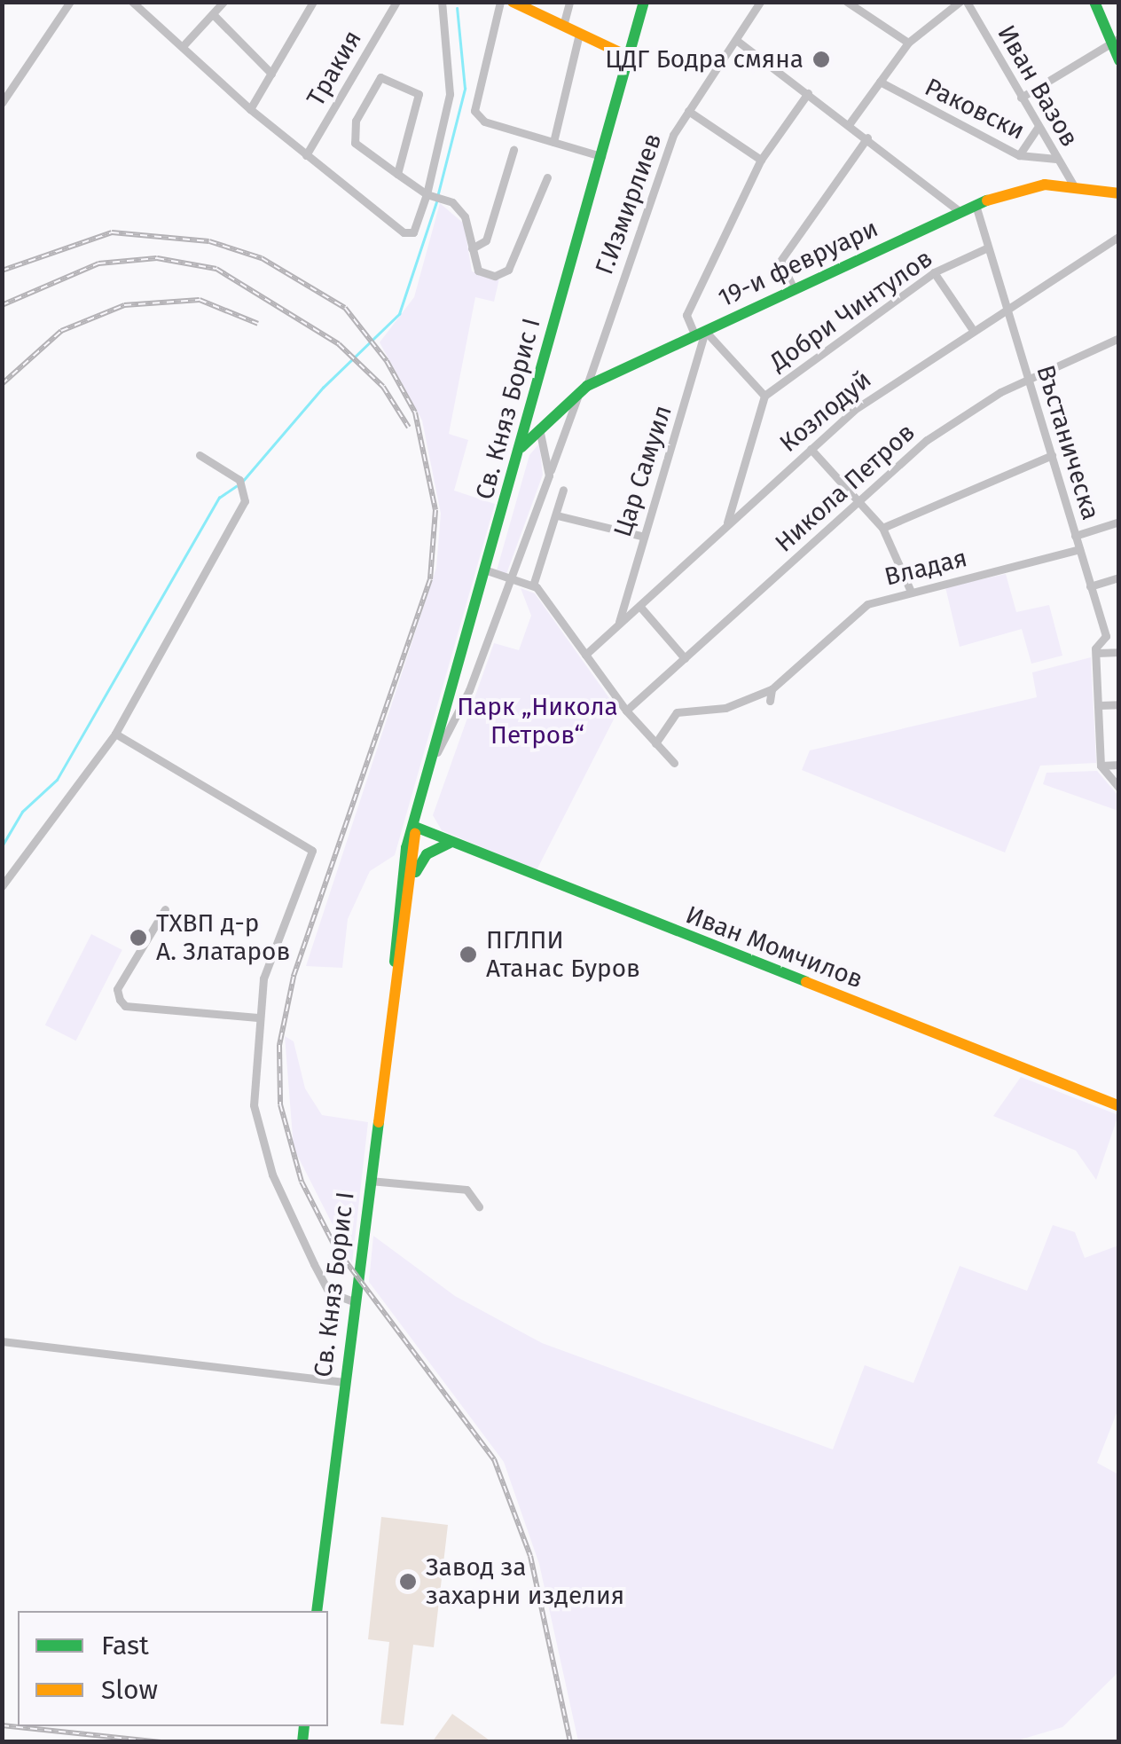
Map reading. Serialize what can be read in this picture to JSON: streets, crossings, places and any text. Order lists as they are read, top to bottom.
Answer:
{
  "streets": {
    "street": [
      "Тракия",
      "Иван Вазов",
      "Раковски",
      "Г.Измирлиев",
      "19-и февруари",
      "Добри Чинтулов",
      "Св. Княз Борис I",
      "Козлодуй",
      "Въстаническа",
      "Цар Самуил",
      "Никола Петров",
      "Владая",
      "Иван Момчилов"
    ]
  },
  "crossings": [
    ["Иван Вазов", "Раковски"],
    ["Иван Вазов", "19-и февруари"],
    ["Г.Измирлиев", "19-и февруари"],
    ["19-и февруари", "Св. Княз Борис I"],
    ["19-и февруари", "Въстаническа"],
    ["19-и февруари", "Цар Самуил"],
    ["Добри Чинтулов", "Козлодуй"],
    ["Добри Чинтулов", "Въстаническа"],
    ["Св. Княз Борис I", "Иван Момчилов"],
    ["Козлодуй", "Въстаническа"],
    ["Козлодуй", "Цар Самуил"],
    ["Въстаническа", "Никола Петров"],
    ["Въстаническа", "Владая"]
  ],
  "parks": ["Парк „Никола Петров“"],
  "places": [
    "ЦДГ Бодра смяна",
    "ТХВП д-р А. Златаров",
    "ПГЛПИ Атанас Буров",
    "Завод за захарни изделия"
  ],
  "legend": ["Fast", "Slow"]
}
